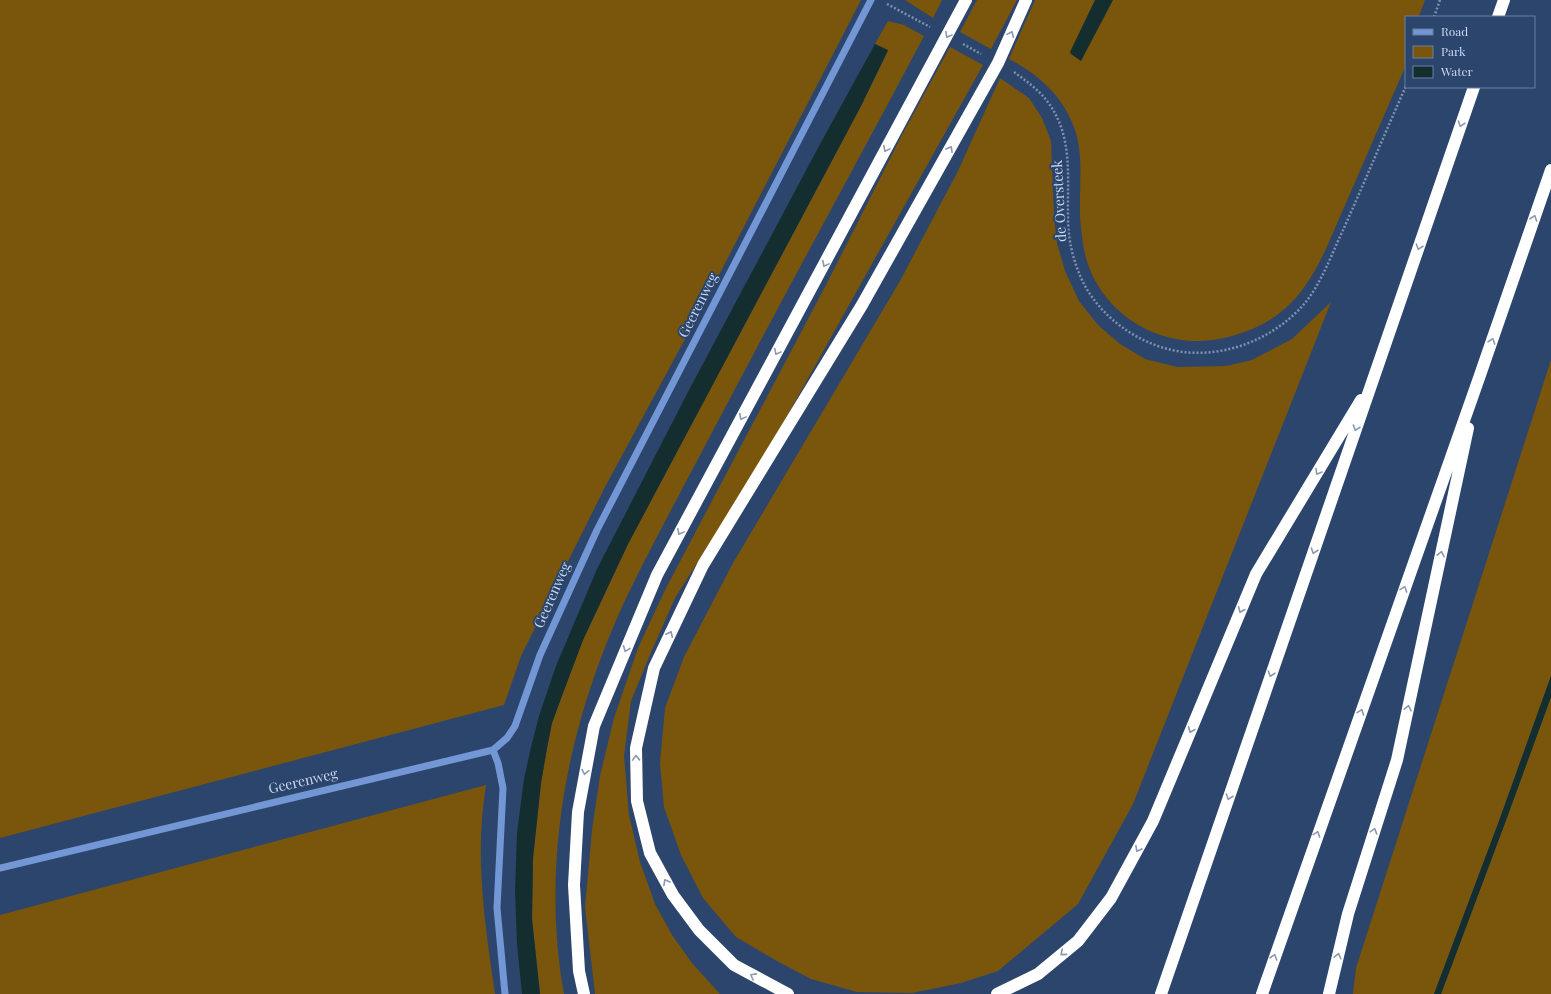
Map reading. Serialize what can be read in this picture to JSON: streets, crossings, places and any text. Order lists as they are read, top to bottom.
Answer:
{
  "streets": {
    "street": ["Geerenweg"],
    "path": ["de Oversteek"]
  },
  "legend": ["Road", "Park", "Water"]
}
